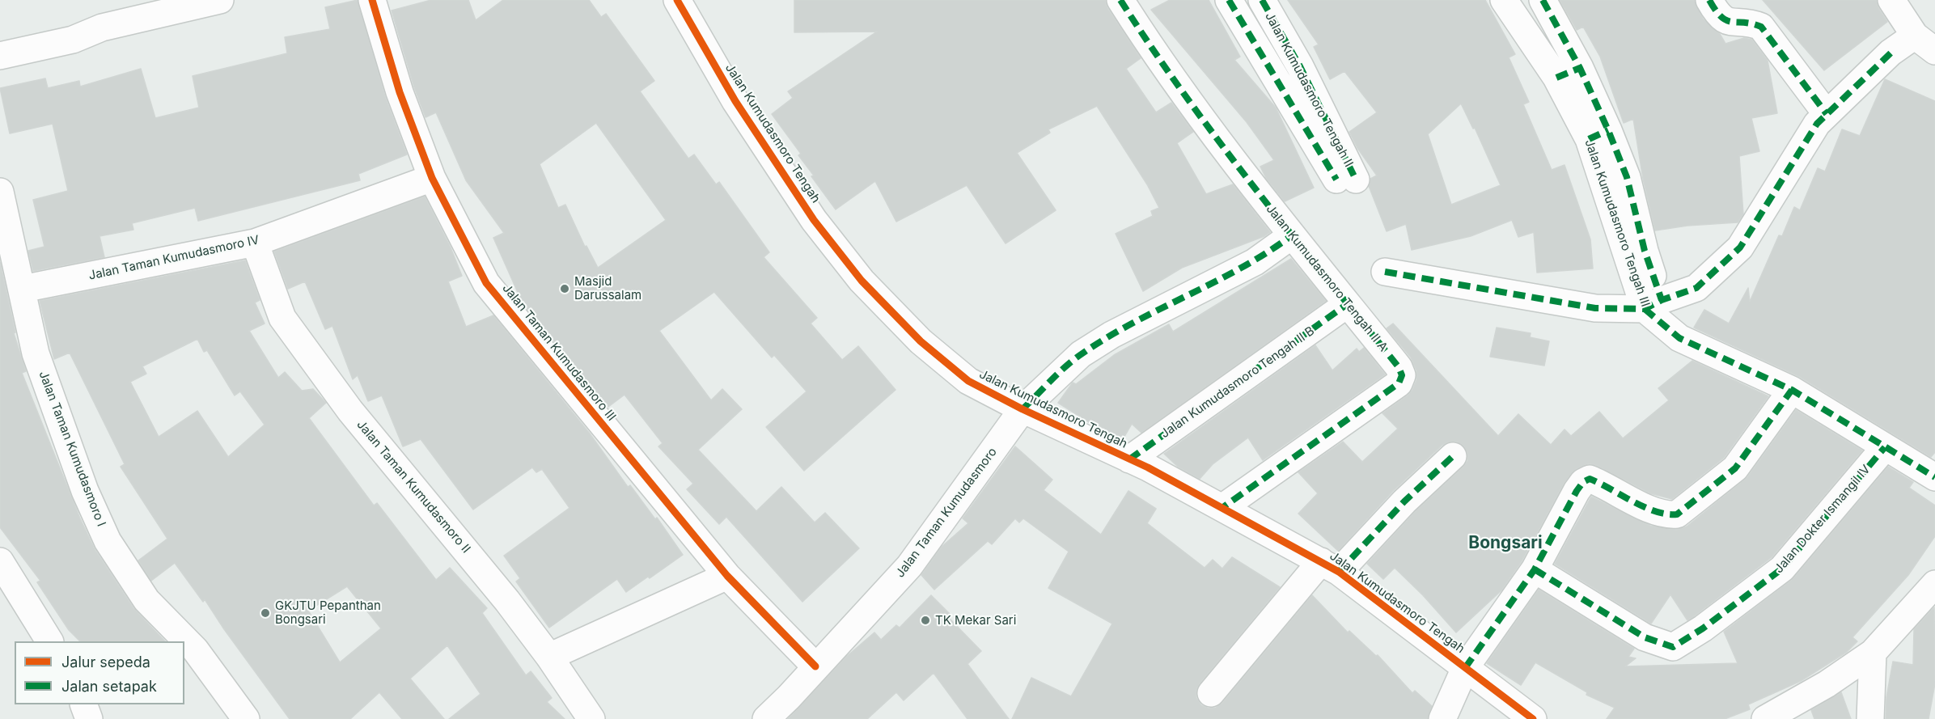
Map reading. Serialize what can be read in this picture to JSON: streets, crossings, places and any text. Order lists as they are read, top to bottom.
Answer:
{
  "streets": {
    "street": [
      "Jalan Kumudasmoro Tengah II",
      "Jalan Kumudasmoro Tengah",
      "Jalan Kumudasmoro Tengah III",
      "Jalan Taman Kumudasmoro IV",
      "Jalan Kumudasmoro Tengah II A",
      "Jalan Taman Kumudasmoro III",
      "Jalan Kumudasmoro Tengah II B",
      "Jalan Taman Kumudasmoro I",
      "Jalan Taman Kumudasmoro II",
      "Jalan Taman Kumudasmoro",
      "Jalan Dokter Ismangil IV"
    ]
  },
  "crossings": [
    ["Jalan Kumudasmoro Tengah", "Jalan Kumudasmoro Tengah II A"],
    ["Jalan Kumudasmoro Tengah", "Jalan Kumudasmoro Tengah II B"],
    ["Jalan Kumudasmoro Tengah", "Jalan Taman Kumudasmoro"],
    ["Jalan Kumudasmoro Tengah III", "Jalan Dokter Ismangil IV"],
    ["Jalan Taman Kumudasmoro IV", "Jalan Taman Kumudasmoro III"],
    ["Jalan Taman Kumudasmoro IV", "Jalan Taman Kumudasmoro I"],
    ["Jalan Taman Kumudasmoro IV", "Jalan Taman Kumudasmoro II"],
    ["Jalan Kumudasmoro Tengah II A", "Jalan Kumudasmoro Tengah II B"],
    ["Jalan Kumudasmoro Tengah II A", "Jalan Taman Kumudasmoro"],
    ["Jalan Taman Kumudasmoro III", "Jalan Taman Kumudasmoro"]
  ],
  "districts": ["Bongsari"],
  "places": ["Masjid Darussalam", "GKJTU Pepanthan Bongsari", "TK Mekar Sari"],
  "legend": ["Jalur sepeda", "Jalan setapak"]
}
